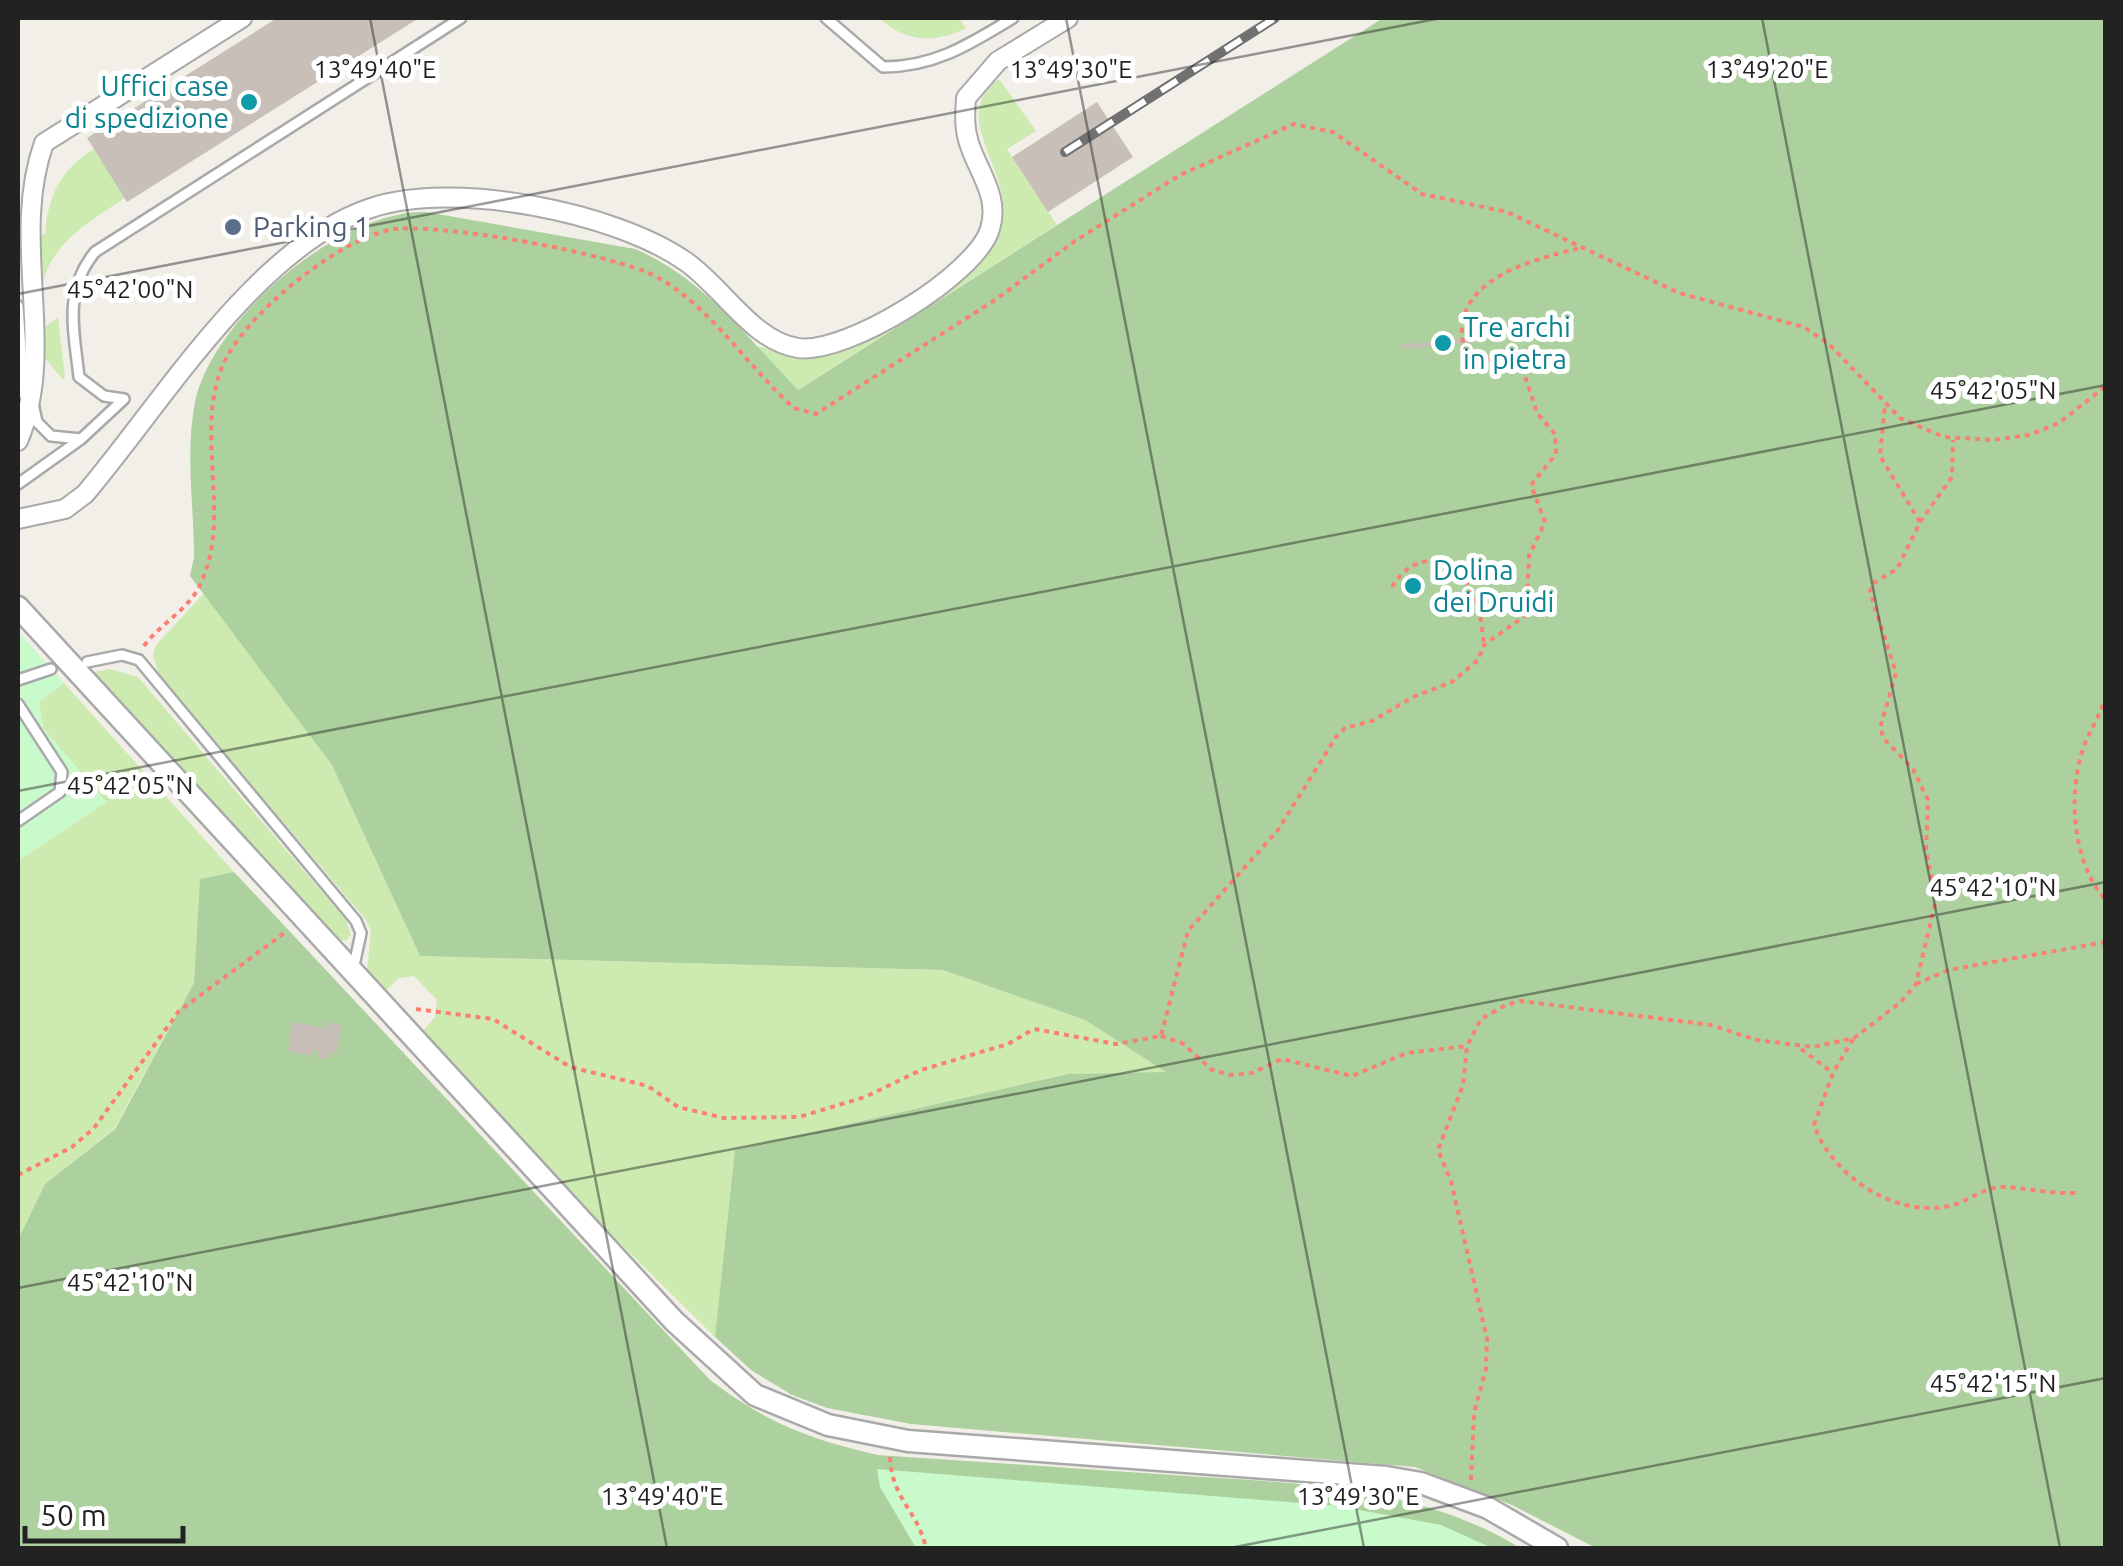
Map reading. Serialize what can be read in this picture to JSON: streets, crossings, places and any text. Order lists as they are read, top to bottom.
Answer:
{
  "places": [
    "Uffici case di spedizione",
    "Parking 1",
    "Tre archi in pietra",
    "Dolina dei Druidi"
  ],
  "scale_bar": "50 m",
  "coordinates": [
    "13°49'40\"E",
    "13°49'30\"E",
    "13°49'20\"E",
    "45°42'00\"N",
    "45°42'05\"N",
    "45°42'10\"N",
    "45°42'15\"N"
  ]
}
